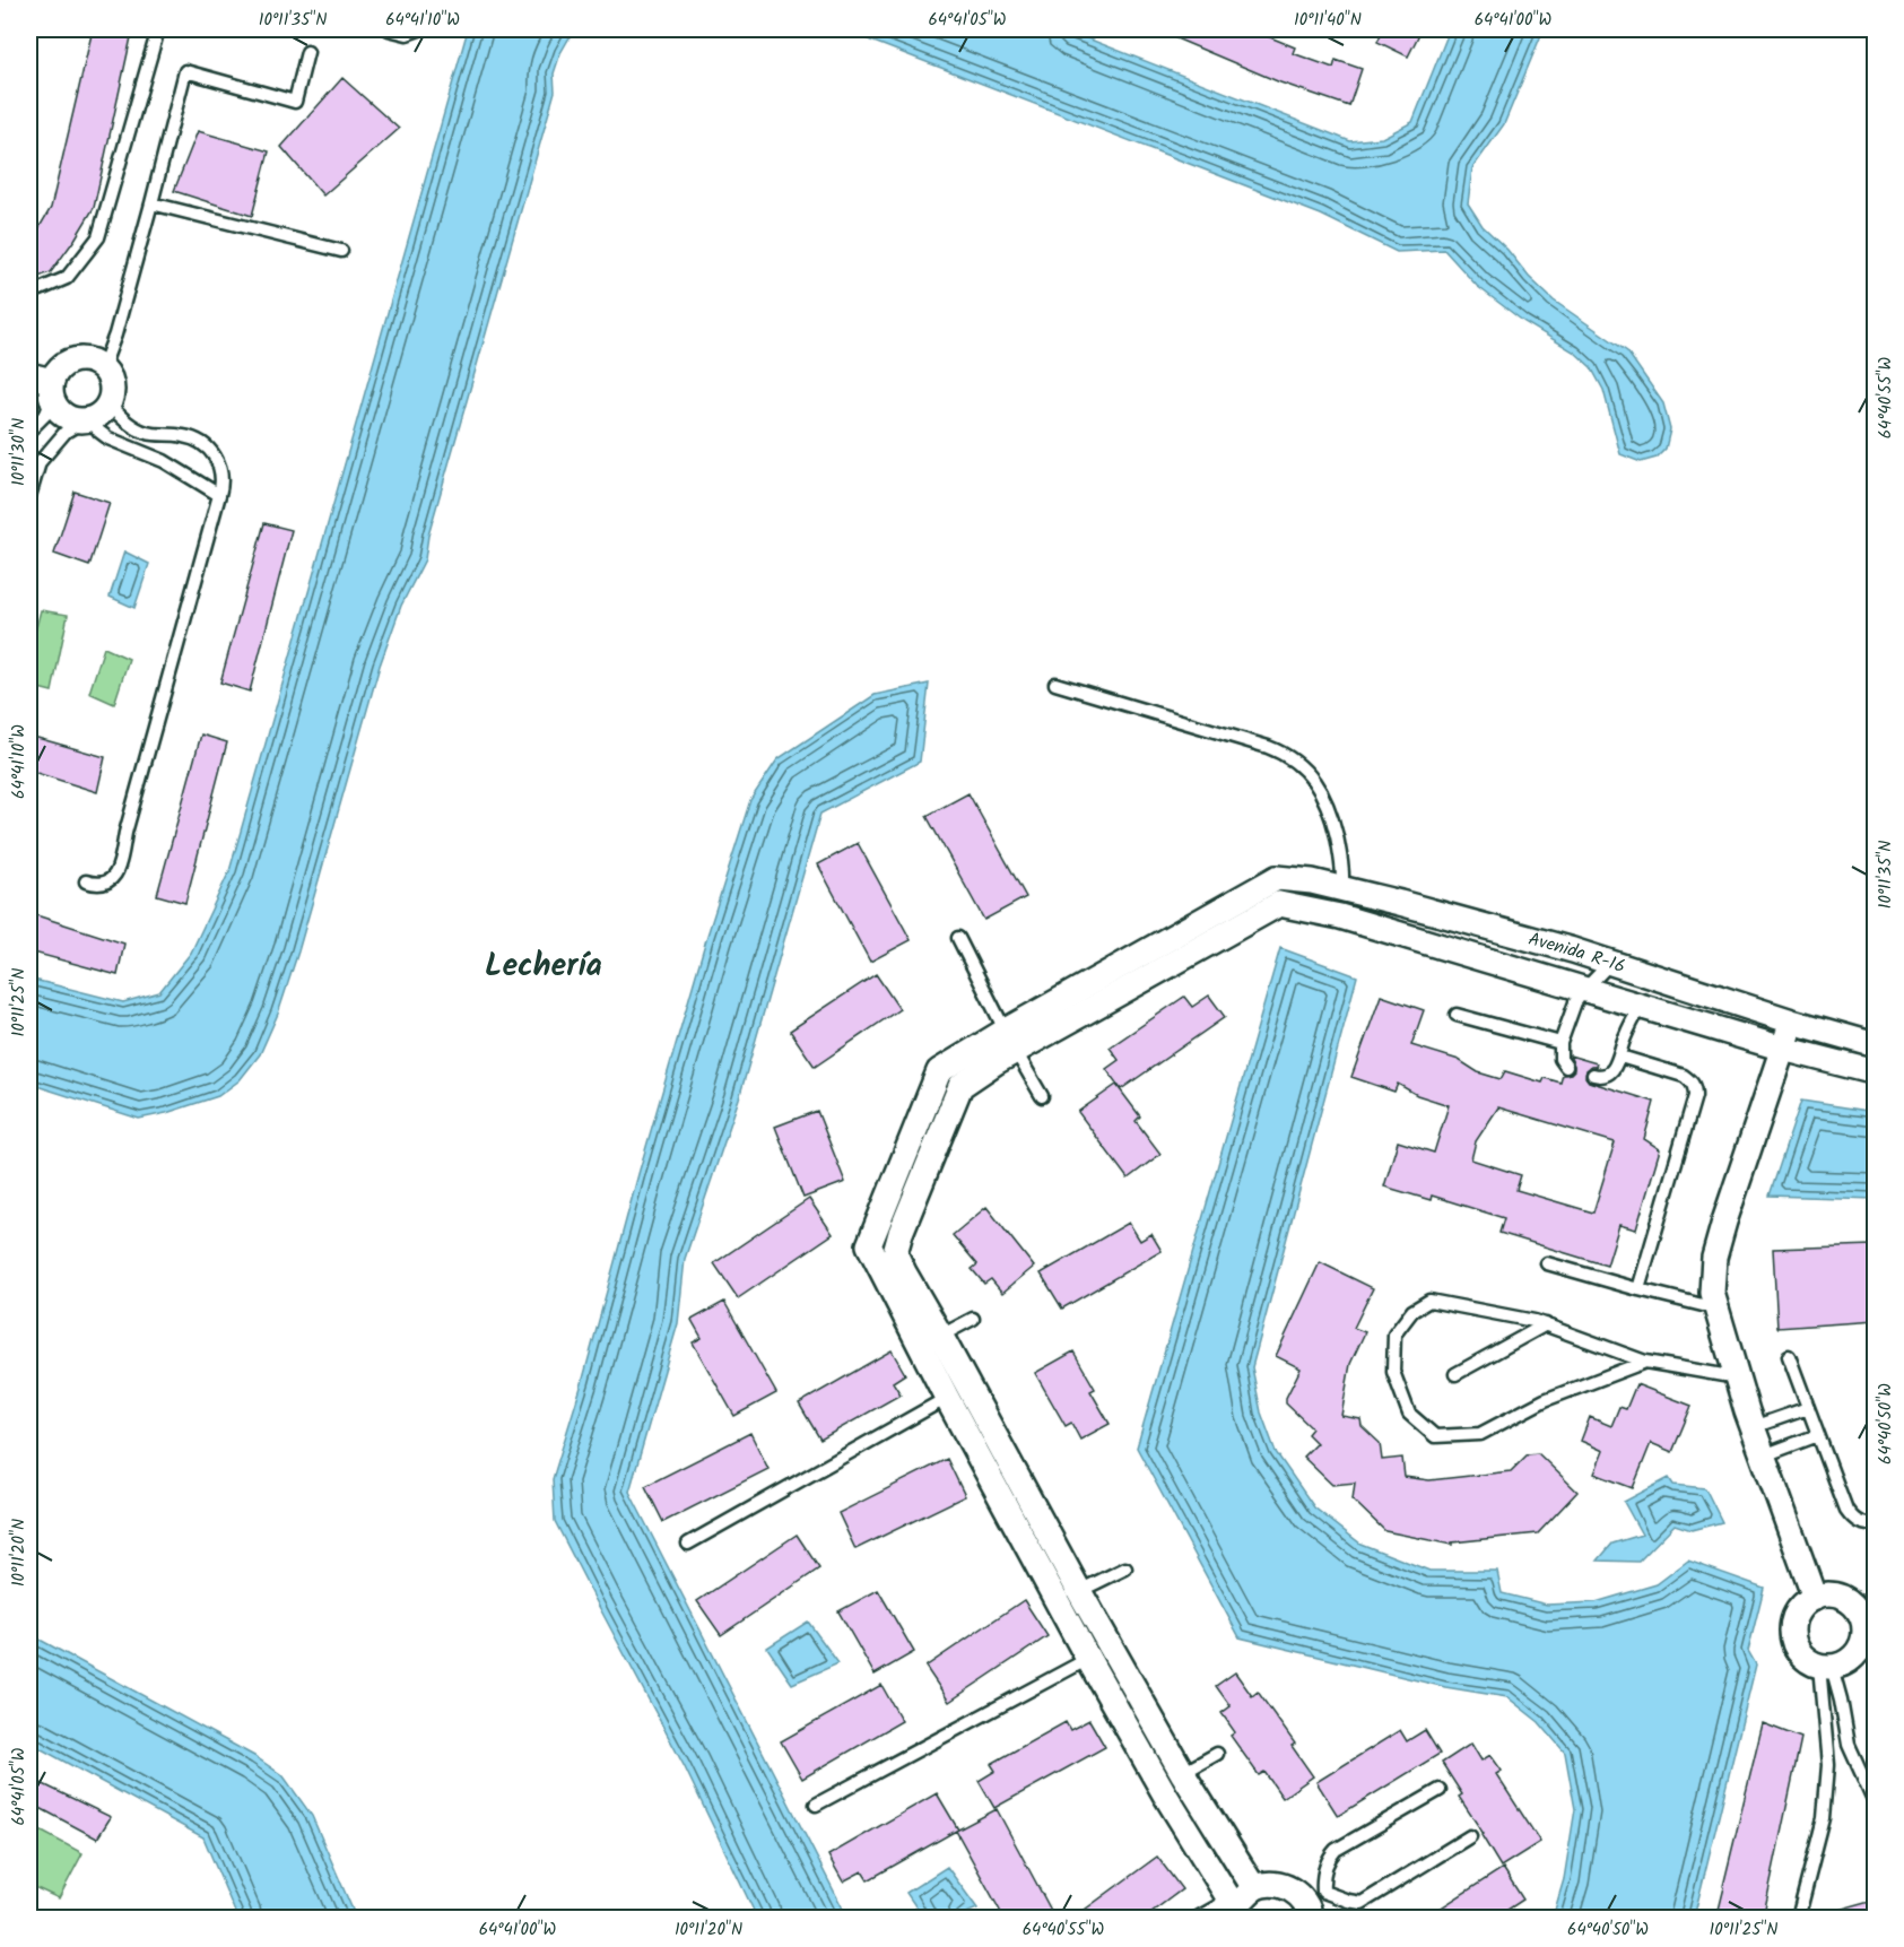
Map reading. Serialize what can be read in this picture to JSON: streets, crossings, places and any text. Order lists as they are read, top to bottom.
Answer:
{
  "streets": {
    "street": ["Avenida R-16"]
  },
  "districts": ["Lechería"],
  "coordinates": [
    "10°11'35\"N",
    "64°41'10\"W",
    "64°41'05\"W",
    "10°11'40\"N",
    "64°41'00\"W",
    "64°40'55\"W",
    "10°11'30\"N",
    "10°11'25\"N",
    "64°40'50\"W",
    "10°11'20\"N"
  ]
}
